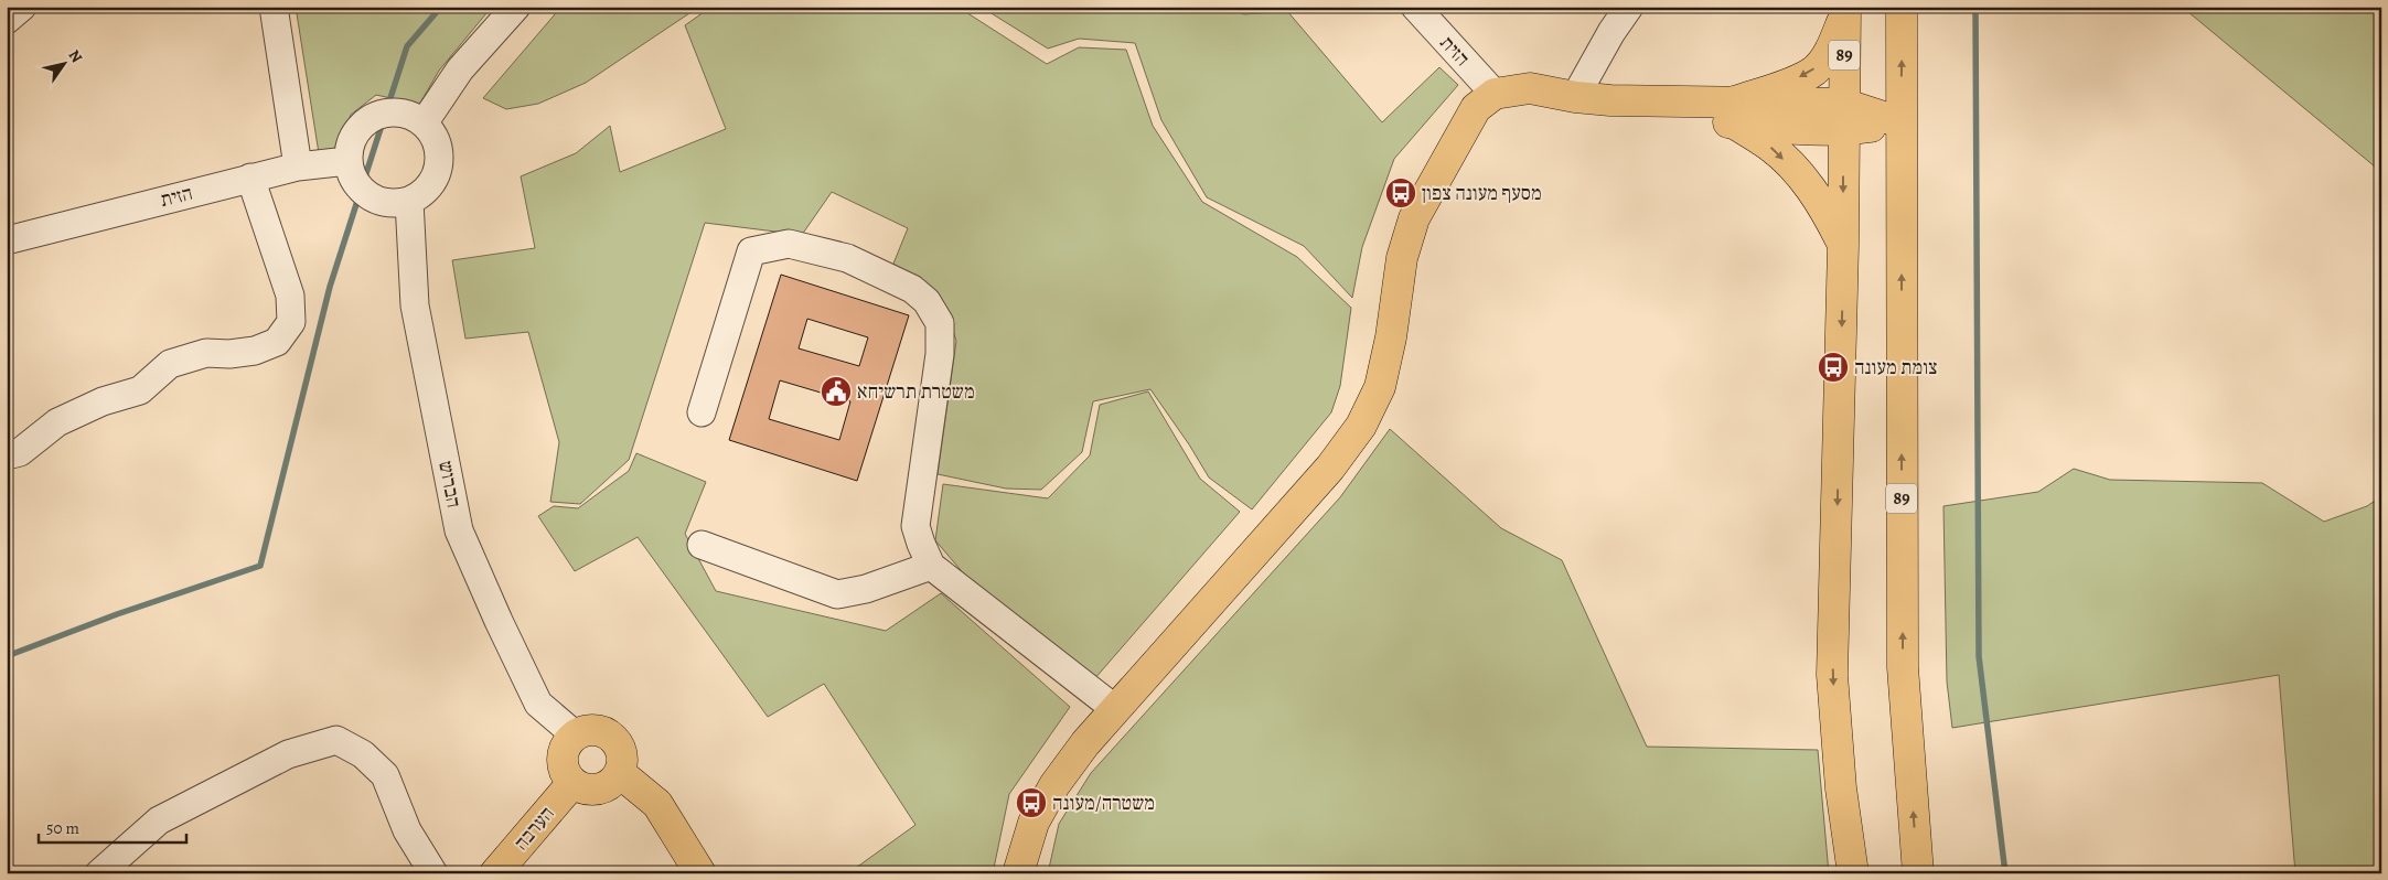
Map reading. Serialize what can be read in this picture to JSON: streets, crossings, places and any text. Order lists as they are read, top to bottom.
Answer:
{
  "streets": {
    "main road": ["89", "הערבה"],
    "street": ["הזית", "הברוש"]
  },
  "crossings": [
    ["הזית", "הברוש"],
    ["הברוש", "הערבה"]
  ],
  "places": {
    "bus stop": ["מסעף מעונה צפון", "צומת מעונה", "משטרה/מעונה"],
    "public building": ["משטרת תרשיחא"]
  },
  "scale_bar": "50 m",
  "north": "top right"
}
